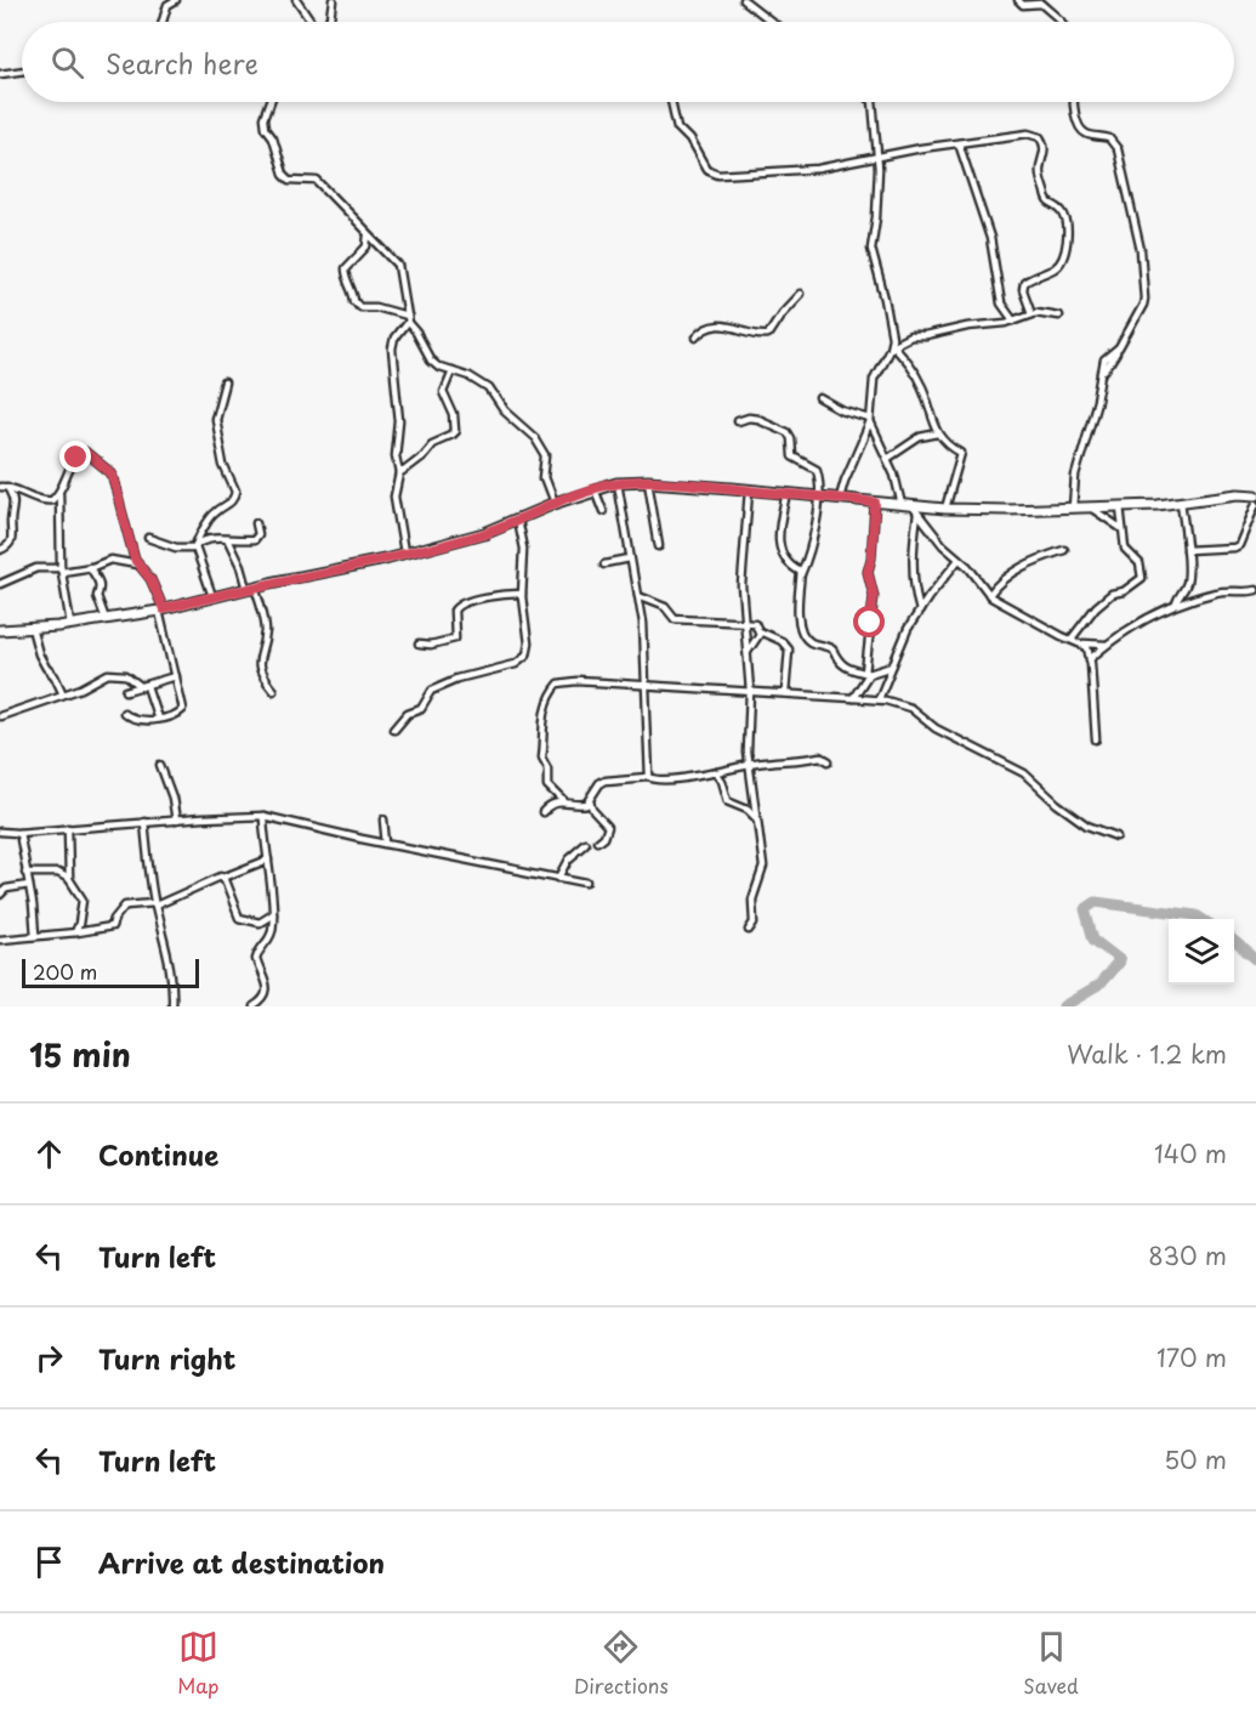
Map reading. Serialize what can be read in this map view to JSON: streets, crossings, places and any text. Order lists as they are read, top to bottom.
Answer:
{
  "scale_bar": "200 m",
  "page": {
    "search": "Search here",
    "scale": "200 m",
    "heading": ["15 min", "Walk · 1.2 km"],
    "list": [
      ["Continue", "140 m"],
      ["Turn left", "830 m"],
      ["Turn right", "170 m"],
      ["Turn left", "50 m"],
      "Arrive at destination"
    ],
    "nav": ["Map", "Directions", "Saved"]
  }
}
